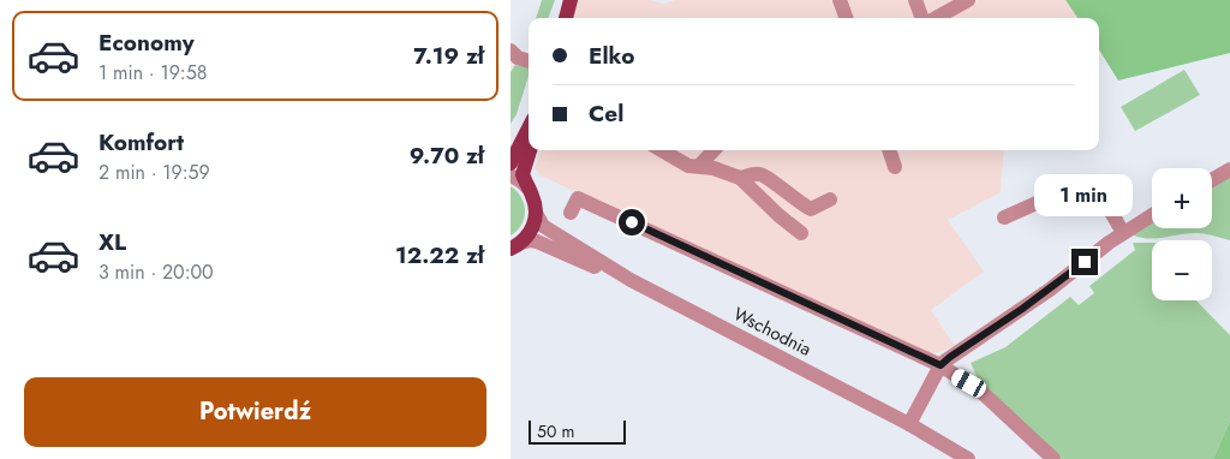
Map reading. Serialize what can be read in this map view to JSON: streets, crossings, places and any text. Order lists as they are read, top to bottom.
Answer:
{
  "streets": {
    "street": ["Wschodnia"]
  },
  "scale_bar": "50 m",
  "page": {
    "list": [
      {
        "name": "Economy",
        "note": "1 min · 19:58",
        "value": "7.19 zł"
      },
      {
        "name": "Komfort",
        "note": "2 min · 19:59",
        "value": "9.70 zł"
      },
      {
        "name": "XL",
        "note": "3 min · 20:00",
        "value": "12.22 zł"
      }
    ],
    "banner": ["Elko", "Cel"],
    "map_buttons": ["+", "−"],
    "bubble": "1 min",
    "buttons": "Potwierdź",
    "scale": "50 m"
  }
}
